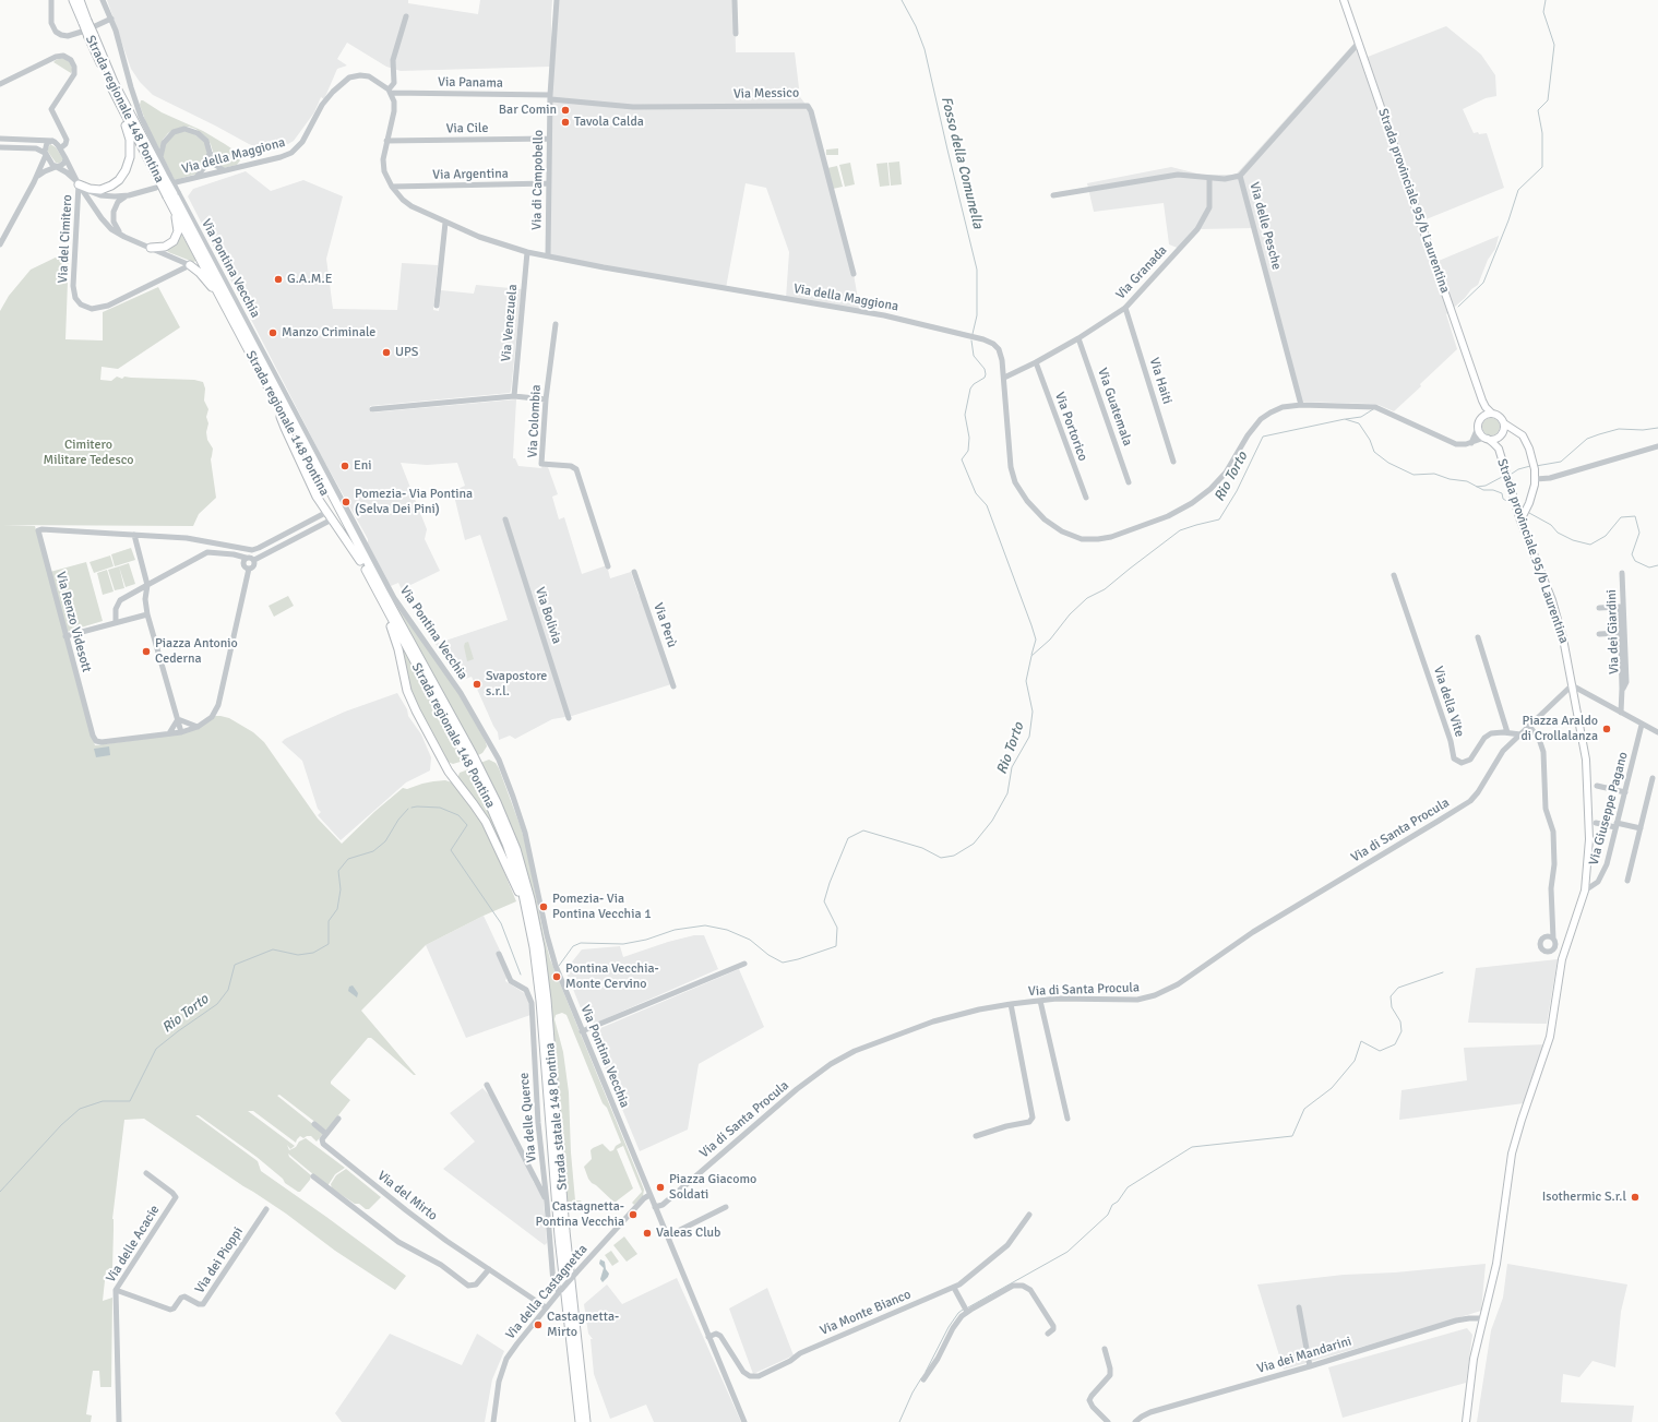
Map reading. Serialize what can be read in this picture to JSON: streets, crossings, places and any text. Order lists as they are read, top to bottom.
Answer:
{
  "streets": {
    "highway": ["Strada regionale 148 Pontina", "Strada statale 148 Pontina"],
    "main road": ["Strada provinciale 95/b Laurentina"],
    "street": [
      "Via Panama",
      "Via Messico",
      "Via Cile",
      "Via della Maggiona",
      "Via Argentina",
      "Via di Campobello",
      "Via delle Pesche",
      "Via del Cimitero",
      "Via Pontina Vecchia",
      "Via Granada",
      "Via Venezuela",
      "Via Haiti",
      "Via Guatemala",
      "Via Colombia",
      "Via Portorico",
      "Via Bolivia",
      "Via Renzo Videsott",
      "Via Perù",
      "Via dei Giardini",
      "Via della Vite",
      "Via Giuseppe Pagano",
      "Via di Santa Procula",
      "Via delle Querce",
      "Via del Mirto",
      "Via delle Acacie",
      "Via dei Pioppi",
      "Via della Castagnetta",
      "Via Monte Bianco",
      "Via dei Mandarini"
    ]
  },
  "crossings": [
    ["Via Panama", "Via Messico"],
    ["Via Panama", "Via della Maggiona"],
    ["Via Panama", "Via di Campobello"],
    ["Via Messico", "Via di Campobello"],
    ["Strada regionale 148 Pontina", "Via Pontina Vecchia"],
    ["Strada regionale 148 Pontina", "Strada statale 148 Pontina"],
    ["Via Cile", "Via della Maggiona"],
    ["Via Cile", "Via di Campobello"],
    ["Via della Maggiona", "Via Argentina"],
    ["Via della Maggiona", "Via di Campobello"],
    ["Via della Maggiona", "Strada provinciale 95/b Laurentina"],
    ["Via della Maggiona", "Via delle Pesche"],
    ["Via della Maggiona", "Via Granada"],
    ["Via della Maggiona", "Via Venezuela"],
    ["Via Argentina", "Via di Campobello"],
    ["Strada provinciale 95/b Laurentina", "Via delle Pesche"],
    ["Strada provinciale 95/b Laurentina", "Via Giuseppe Pagano"],
    ["Strada provinciale 95/b Laurentina", "Via di Santa Procula"],
    ["Strada provinciale 95/b Laurentina", "Via dei Mandarini"],
    ["Via Pontina Vecchia", "Via di Santa Procula"],
    ["Via Pontina Vecchia", "Via della Castagnetta"],
    ["Via Pontina Vecchia", "Via Monte Bianco"],
    ["Via Granada", "Via Haiti"],
    ["Via Granada", "Via Guatemala"],
    ["Via Granada", "Via Portorico"],
    ["Via della Vite", "Via di Santa Procula"],
    ["Via delle Querce", "Via della Castagnetta"],
    ["Via del Mirto", "Via della Castagnetta"],
    ["Via delle Acacie", "Via dei Pioppi"]
  ],
  "water": ["Fosso della Comunella", "Rio Torto"],
  "parks": ["Cimitero Militare Tedesco"],
  "places": [
    "Bar Comin",
    "Tavola Calda",
    "G.A.M.E",
    "Manzo Criminale",
    "UPS",
    "Eni",
    "Pomezia- Via Pontina (Selva Dei Pini)",
    "Piazza Antonio Cederna",
    "Svapostore s.r.l.",
    "Piazza Araldo di Crollalanza",
    "Pomezia- Via Pontina Vecchia 1",
    "Pontina Vecchia- Monte Cervino",
    "Piazza Giacomo Soldati",
    "Isothermic S.r.l",
    "Castagnetta- Pontina Vecchia",
    "Valeas Club",
    "Castagnetta- Mirto"
  ]
}
